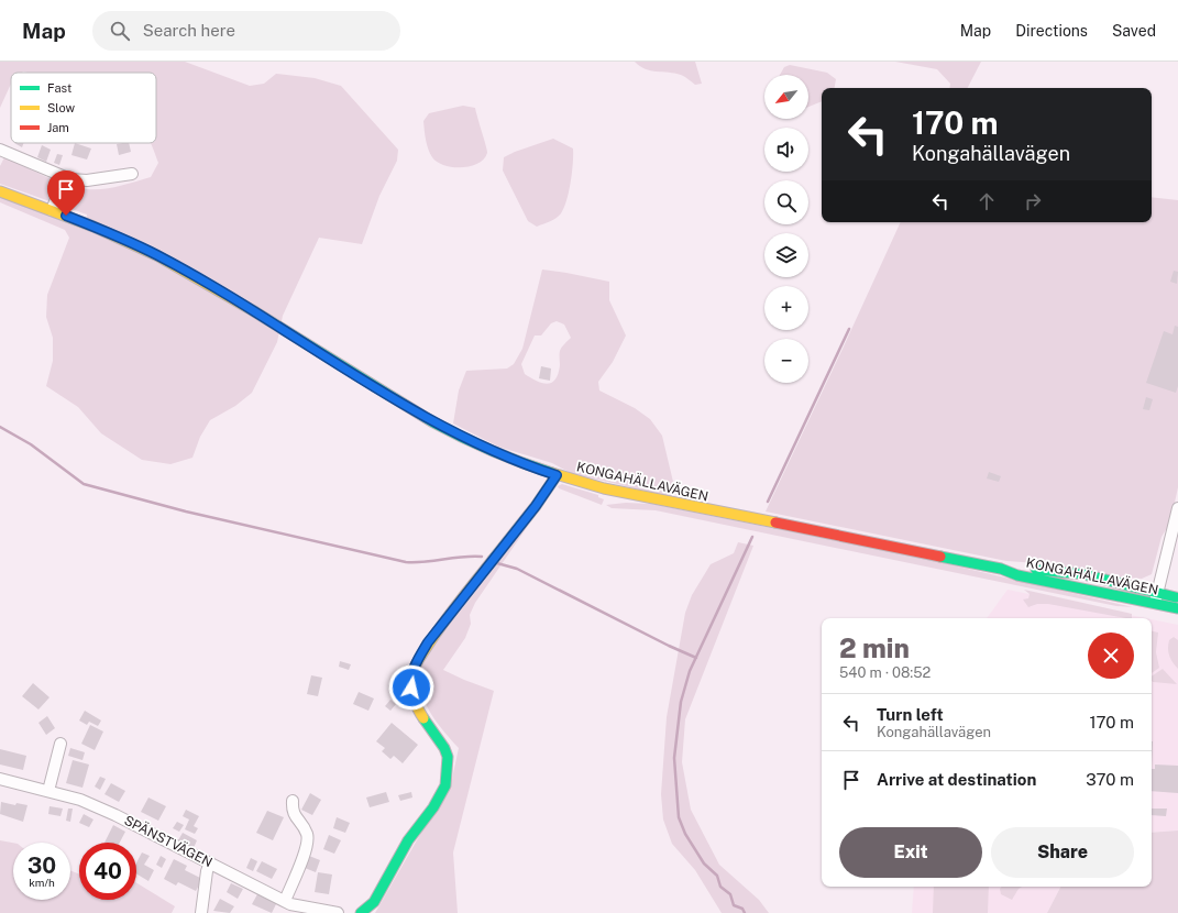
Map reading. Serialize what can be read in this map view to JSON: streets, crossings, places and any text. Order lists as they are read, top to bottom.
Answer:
{
  "streets": {
    "street": ["KONGAHÄLLAVÄGEN", "SPÄNSTVÄGEN"]
  },
  "legend": ["Fast", "Slow", "Jam"],
  "north": "bottom left",
  "page": {
    "header": "Map",
    "search": "Search here",
    "nav": ["Map", "Directions", "Saved"],
    "map_buttons": ["+", "−"],
    "turn": ["170 m", "Kongahällavägen"],
    "heading": ["2 min", "540 m · 08:52"],
    "list": [
      {
        "name": "Turn left",
        "note": "Kongahällavägen",
        "value": "170 m"
      },
      {
        "name": "Arrive at destination",
        "value": "370 m"
      }
    ],
    "buttons": ["Exit", "Share"],
    "speed": "30 km/h",
    "limit": "40"
  }
}
